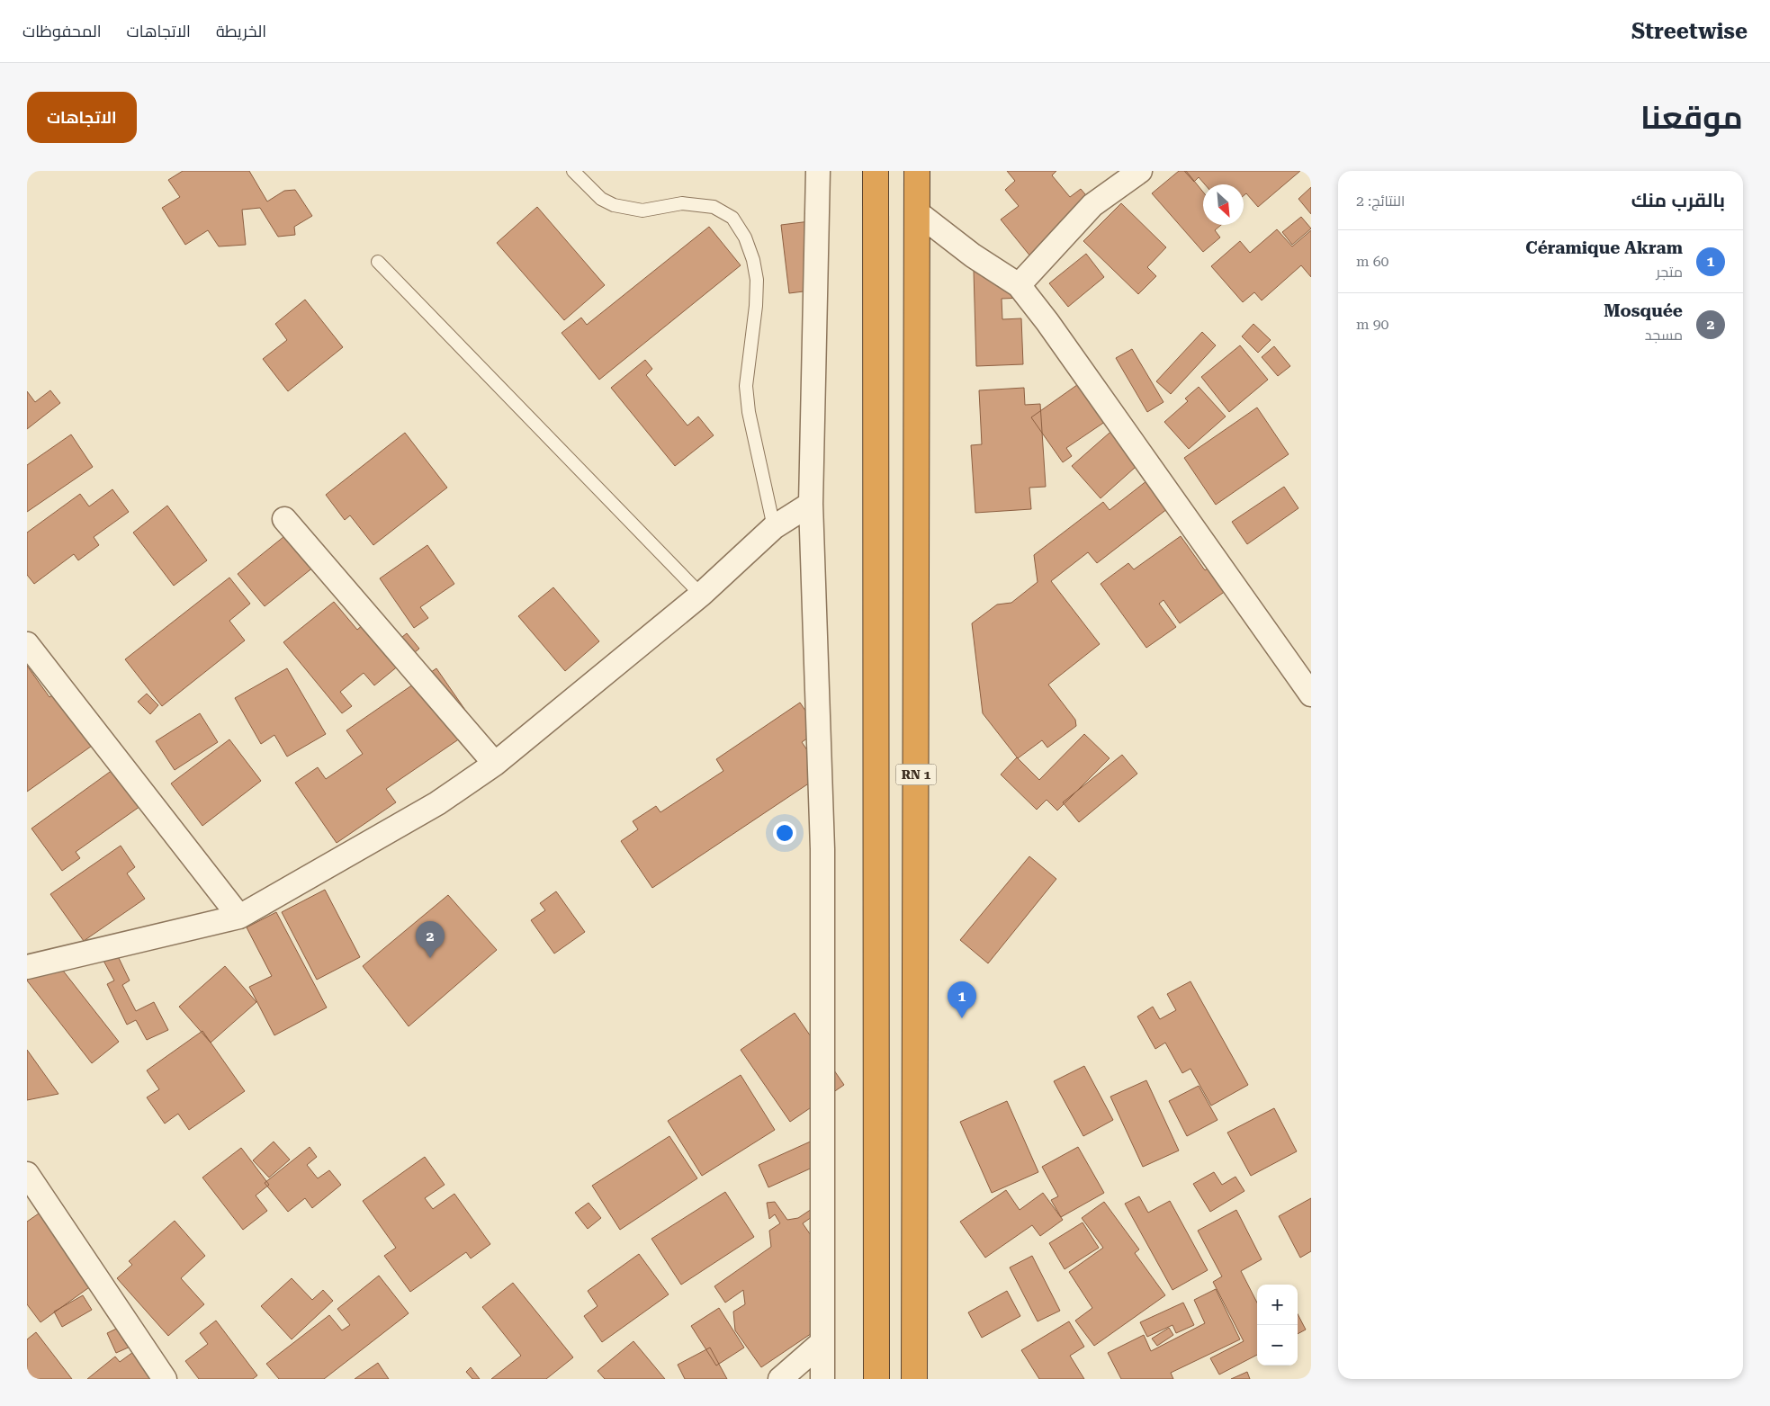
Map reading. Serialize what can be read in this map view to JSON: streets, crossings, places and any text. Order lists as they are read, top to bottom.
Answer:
{
  "streets": {
    "highway": ["RN 1"]
  },
  "north": "bottom right",
  "page": {
    "header": "Streetwise",
    "nav": ["الخريطة", "الاتجاهات", "المحفوظات"],
    "title": "موقعنا",
    "buttons": "الاتجاهات",
    "heading": ["بالقرب منك", "النتائج: 2"],
    "list": [
      {
        "mark": "1",
        "name": "Céramique Akram",
        "note": "متجر",
        "value": "60 m"
      },
      {
        "mark": "2",
        "name": "Mosquée",
        "note": "مسجد",
        "value": "90 m"
      }
    ],
    "pins": ["2", "1"],
    "map_buttons": ["+", "−"]
  }
}
